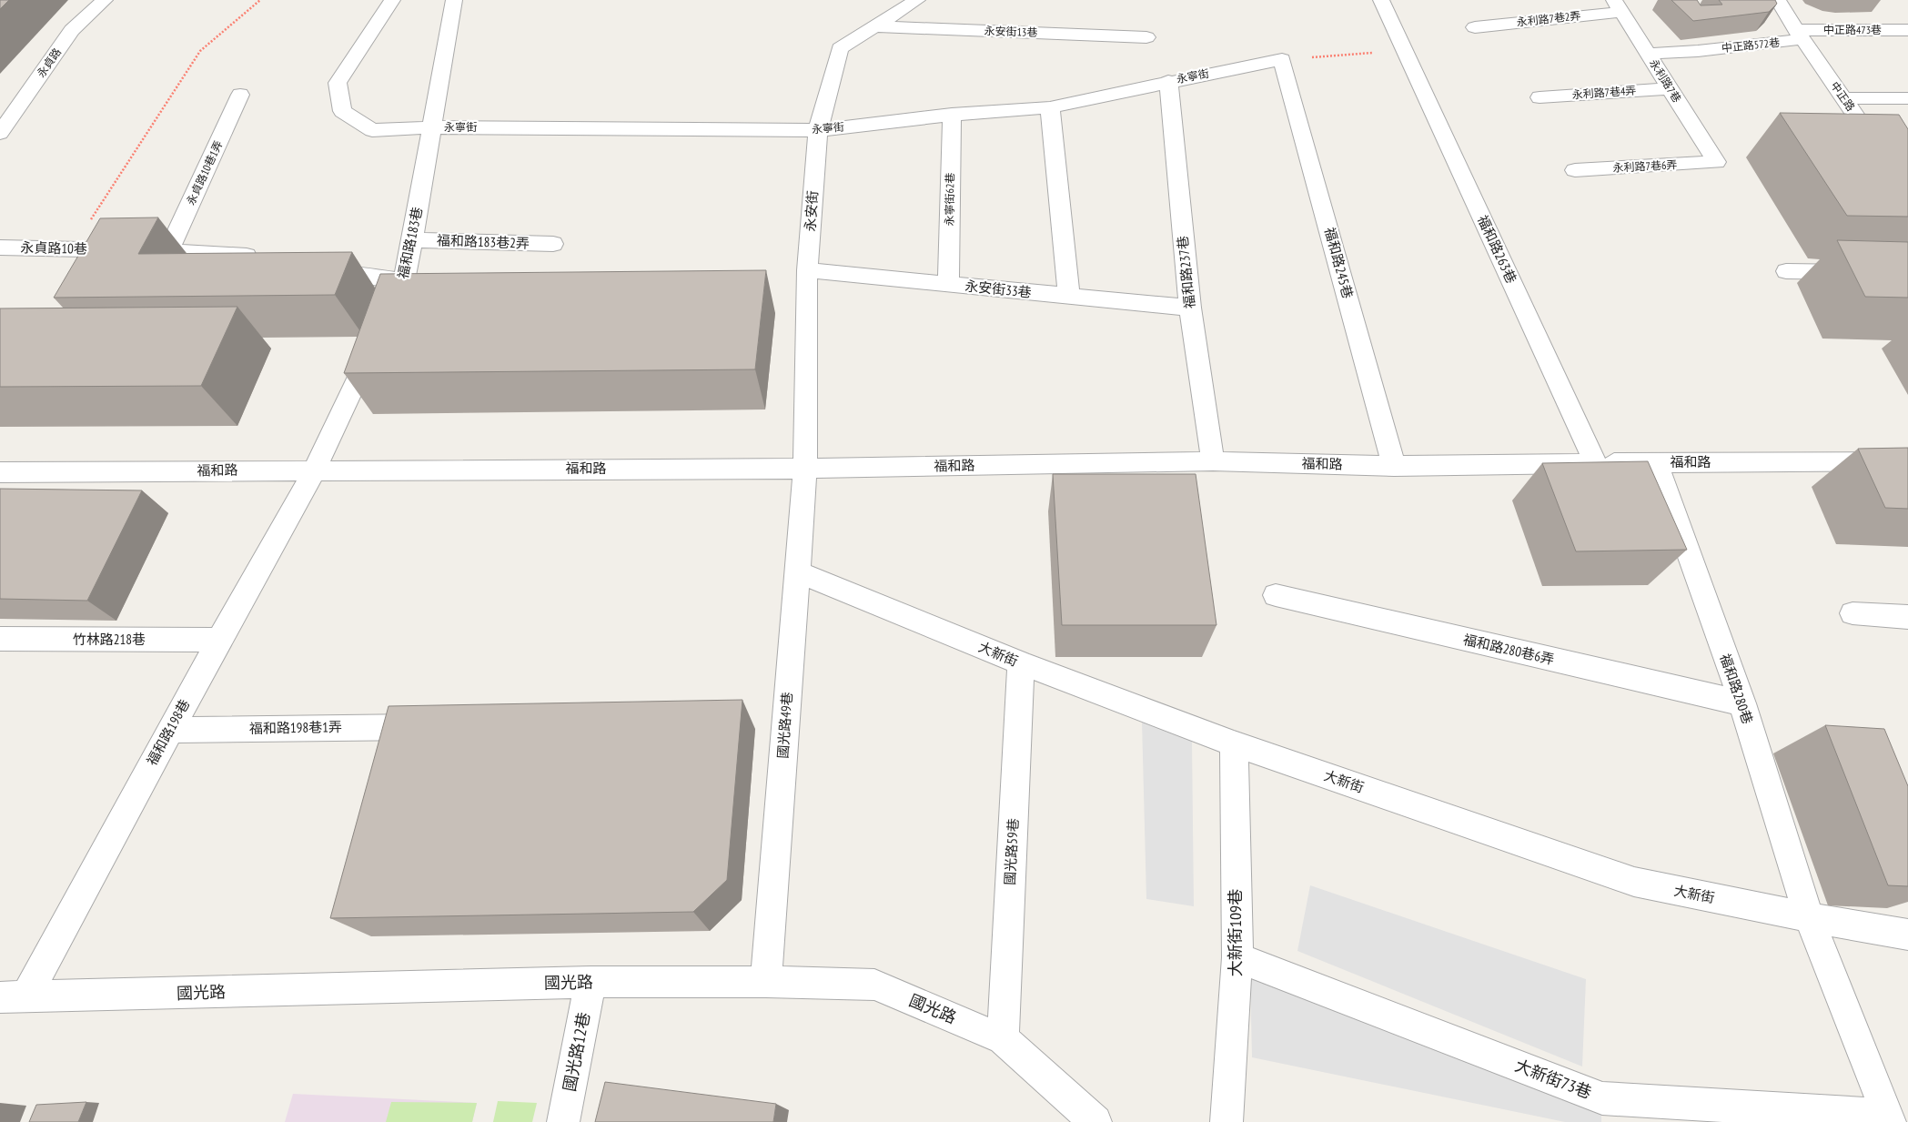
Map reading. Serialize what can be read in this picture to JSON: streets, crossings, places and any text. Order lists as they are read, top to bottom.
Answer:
{
  "streets": {
    "street": [
      "永利路7巷2弄",
      "中正路473巷",
      "永安街13巷",
      "中正路572巷",
      "永貞路",
      "永寧街",
      "永利路7巷",
      "永利路7巷4弄",
      "中正路",
      "永利路7巷6弄",
      "永貞路10巷1弄",
      "永寧街62巷",
      "永安街",
      "福和路183巷2弄",
      "福和路183巷",
      "永貞路10巷",
      "福和路263巷",
      "福和路245巷",
      "福和路237巷",
      "永安街33巷",
      "福和路",
      "竹林路218巷",
      "福和路280巷6弄",
      "大新街",
      "福和路280巷",
      "國光路49巷",
      "福和路198巷1弄",
      "福和路198巷",
      "國光路59巷",
      "大新街109巷",
      "國光路",
      "國光路12巷",
      "大新街73巷"
    ]
  },
  "crossings": [
    ["永利路7巷2弄", "永利路7巷"],
    ["中正路473巷", "中正路572巷"],
    ["中正路473巷", "中正路"],
    ["永安街13巷", "永安街"],
    ["中正路572巷", "永利路7巷"],
    ["中正路572巷", "中正路"],
    ["永寧街", "永寧街62巷"],
    ["永寧街", "永安街"],
    ["永寧街", "福和路183巷"],
    ["永寧街", "福和路245巷"],
    ["永寧街", "福和路237巷"],
    ["永利路7巷", "永利路7巷4弄"],
    ["永利路7巷", "永利路7巷6弄"],
    ["永貞路10巷1弄", "永貞路10巷"],
    ["永寧街62巷", "永安街33巷"],
    ["永安街", "永安街33巷"],
    ["永安街", "福和路"],
    ["永安街", "國光路49巷"],
    ["福和路183巷2弄", "福和路183巷"],
    ["福和路183巷", "福和路"],
    ["福和路183巷", "福和路198巷"],
    ["福和路263巷", "福和路"],
    ["福和路245巷", "福和路"],
    ["福和路237巷", "永安街33巷"],
    ["福和路237巷", "福和路"],
    ["福和路", "福和路280巷"],
    ["福和路", "國光路49巷"],
    ["福和路", "福和路198巷"],
    ["竹林路218巷", "福和路198巷"],
    ["福和路280巷6弄", "福和路280巷"],
    ["大新街", "福和路280巷"],
    ["大新街", "國光路49巷"],
    ["大新街", "國光路59巷"],
    ["大新街", "大新街109巷"],
    ["大新街", "大新街73巷"],
    ["福和路280巷", "大新街73巷"],
    ["國光路49巷", "國光路"],
    ["福和路198巷1弄", "福和路198巷"],
    ["福和路198巷", "國光路"],
    ["國光路59巷", "國光路"],
    ["大新街109巷", "大新街73巷"],
    ["國光路", "國光路12巷"]
  ]
}
